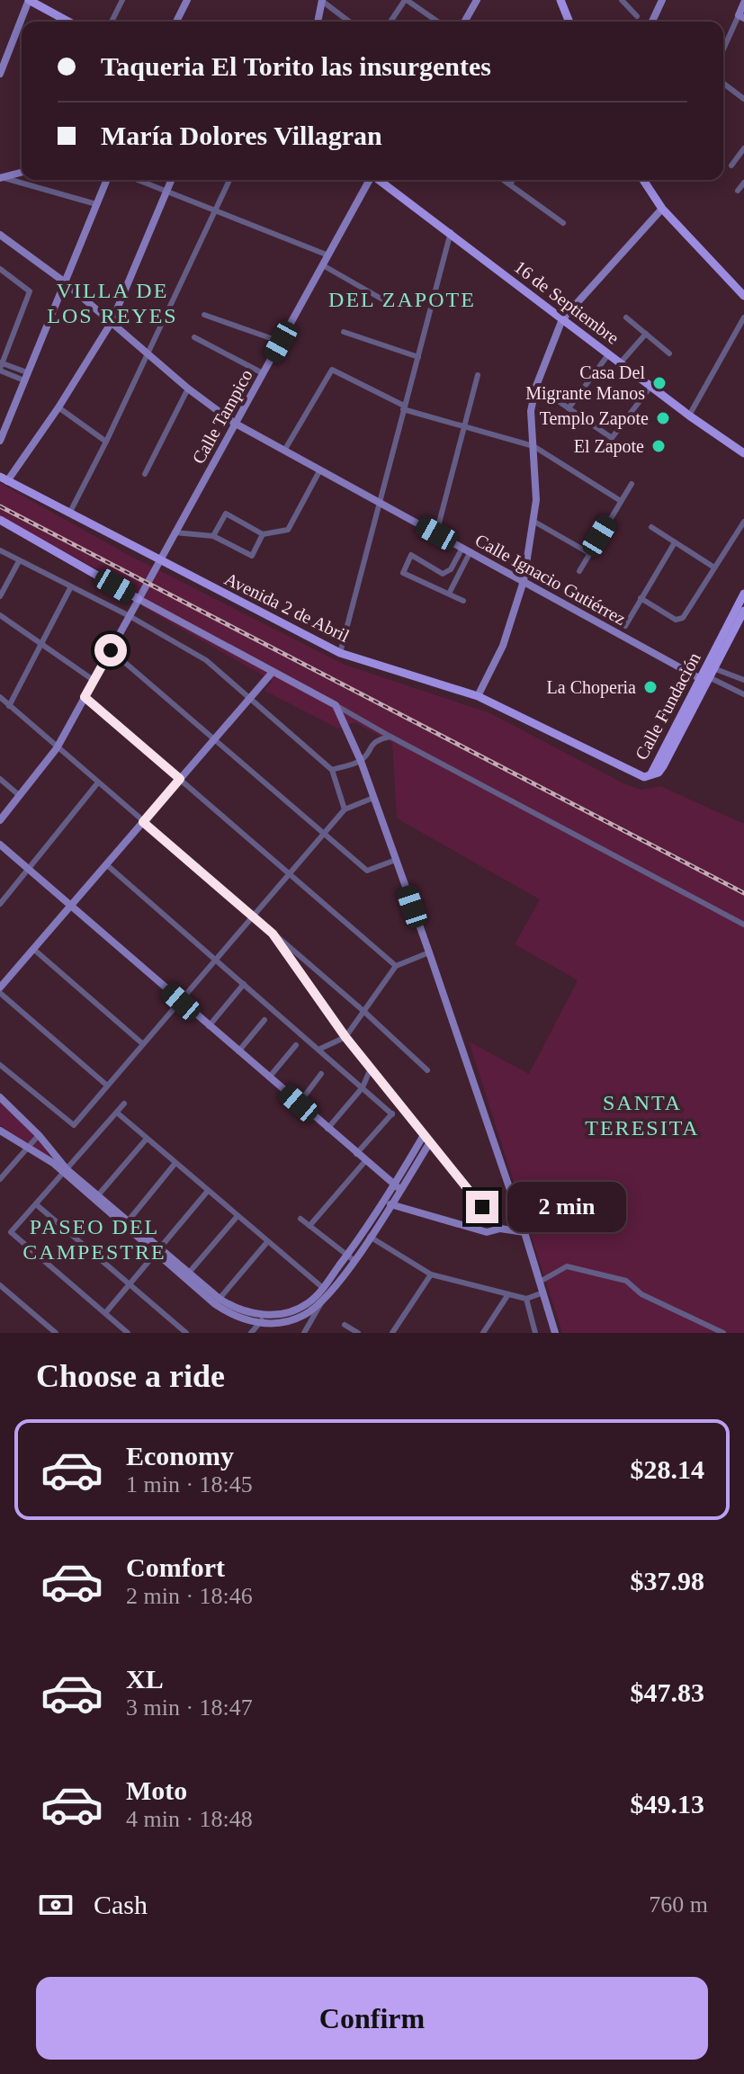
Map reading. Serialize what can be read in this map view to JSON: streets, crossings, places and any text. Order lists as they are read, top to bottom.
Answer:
{
  "streets": {
    "main road": ["16 de Septiembre", "Avenida 2 de Abril", "Calle Fundación"],
    "street": ["Calle Tampico", "Calle Ignacio Gutiérrez"]
  },
  "crossings": [
    ["Calle Tampico", "Calle Ignacio Gutiérrez"],
    ["Calle Tampico", "Avenida 2 de Abril"],
    ["Calle Ignacio Gutiérrez", "Calle Fundación"],
    ["Avenida 2 de Abril", "Calle Fundación"]
  ],
  "districts": [
    "VILLA DE LOS REYES",
    "DEL ZAPOTE",
    "SANTA TERESITA",
    "PASEO DEL CAMPESTRE"
  ],
  "places": [
    "Casa Del Migrante Manos",
    "Templo Zapote",
    "El Zapote",
    "La Choperia"
  ],
  "page": {
    "banner": ["Taqueria El Torito las insurgentes", "María Dolores Villagran"],
    "bubble": "2 min",
    "heading": "Choose a ride",
    "list": [
      {
        "name": "Economy",
        "note": "1 min · 18:45",
        "value": "$28.14"
      },
      {
        "name": "Comfort",
        "note": "2 min · 18:46",
        "value": "$37.98"
      },
      {
        "name": "XL",
        "note": "3 min · 18:47",
        "value": "$47.83"
      },
      {
        "name": "Moto",
        "note": "4 min · 18:48",
        "value": "$49.13"
      }
    ],
    "pay": ["Cash", "760 m"],
    "buttons": "Confirm"
  }
}
